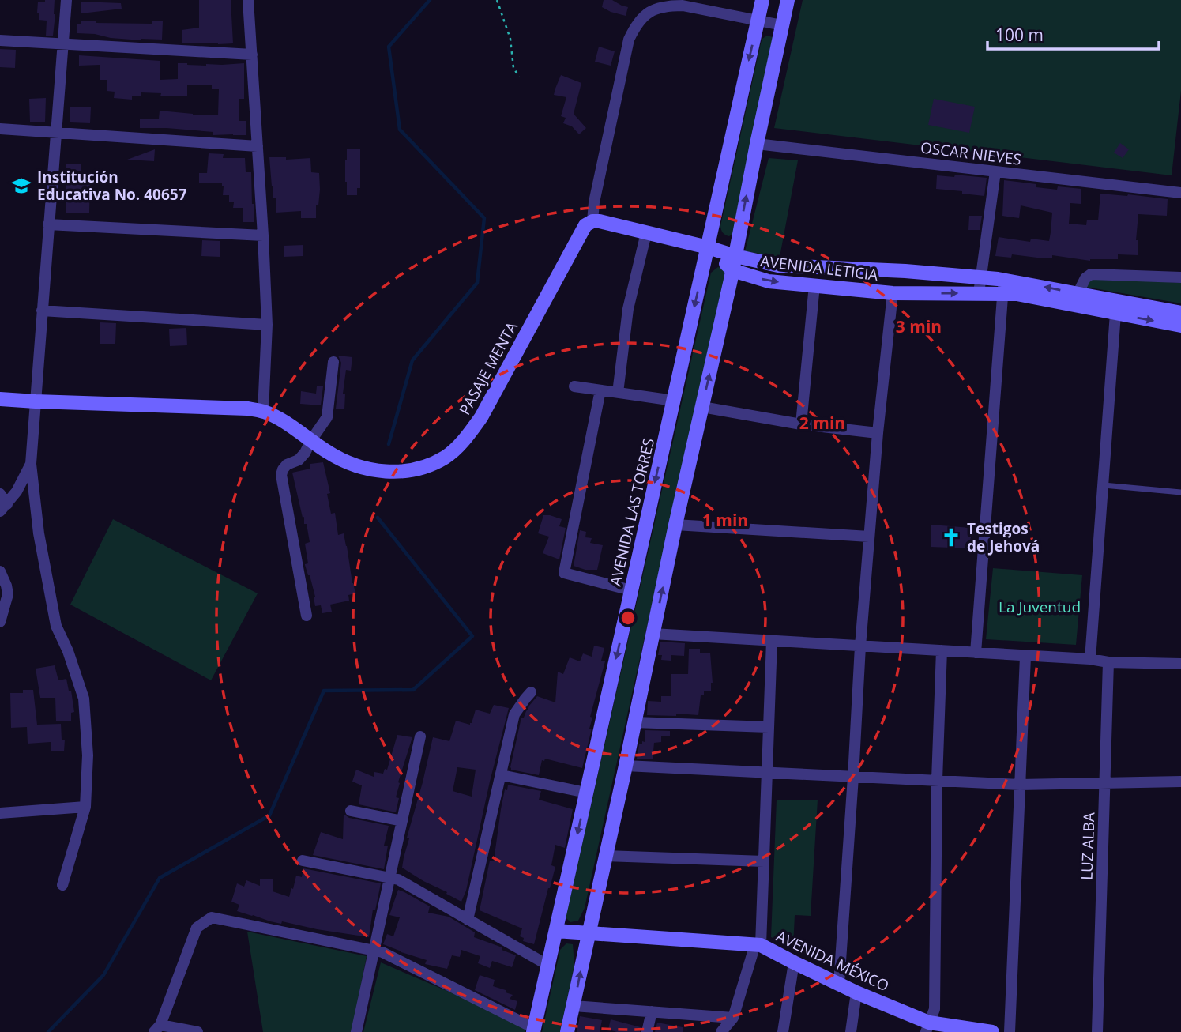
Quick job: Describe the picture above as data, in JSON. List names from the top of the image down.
{
  "streets": {
    "street": [
      "OSCAR NIEVES",
      "AVENIDA LETICIA",
      "PASAJE MENTA",
      "AVENIDA LAS TORRES",
      "LUZ ALBA",
      "AVENIDA MÉXICO"
    ]
  },
  "crossings": [
    ["AVENIDA LETICIA", "AVENIDA LAS TORRES"],
    ["AVENIDA LAS TORRES", "AVENIDA MÉXICO"]
  ],
  "parks": ["La Juventud"],
  "places": {
    "school or university": ["Institución Educativa No. 40657"],
    "church": ["Testigos de Jehová"]
  },
  "scale_bar": "100 m",
  "rings": ["3 min", "2 min", "1 min"]
}
